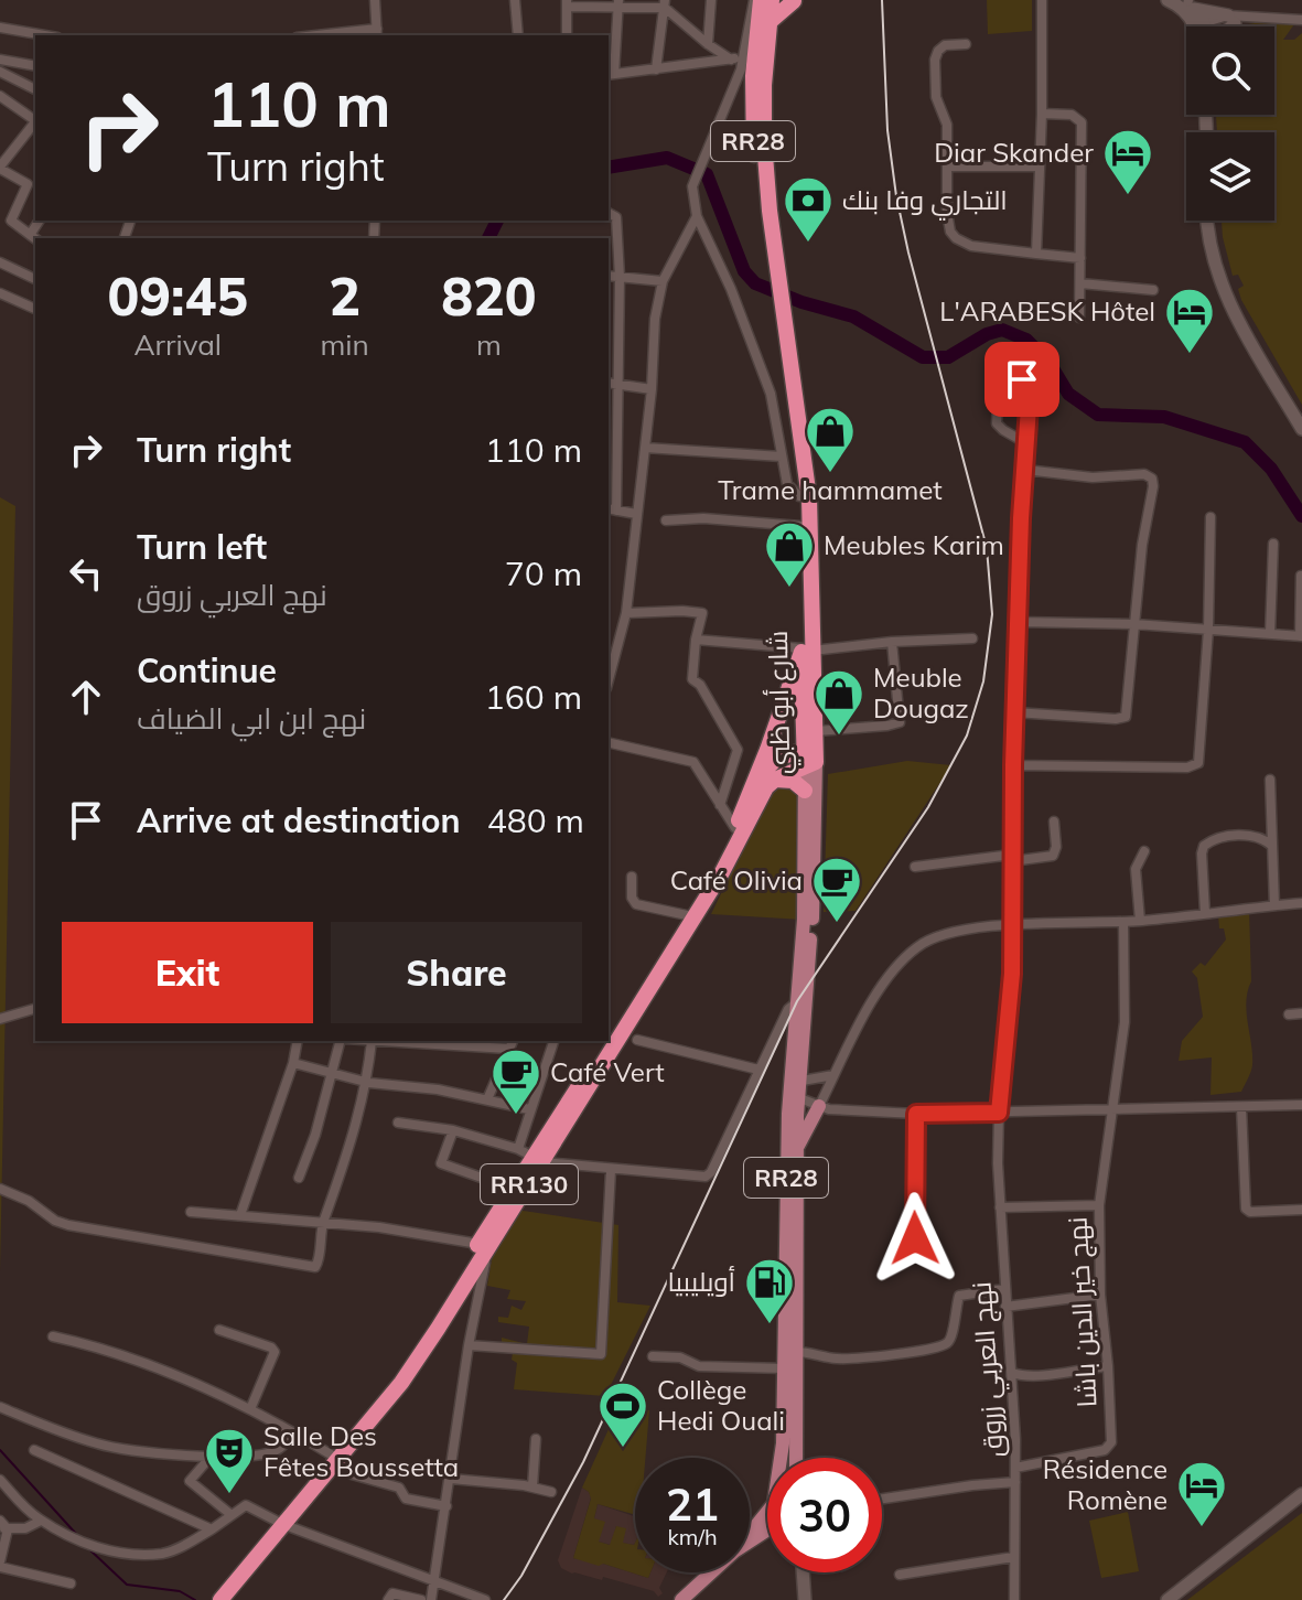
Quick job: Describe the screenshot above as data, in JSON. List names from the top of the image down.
{
  "streets": {
    "highway": ["RR28", "شارع أبو ظبي", "RR130"],
    "street": ["نهج خير الدين باشا", "نهج العربي زروق"]
  },
  "crossings": [
    ["RR28", "شارع أبو ظبي"],
    ["شارع أبو ظبي", "RR130"],
    ["نهج خير الدين باشا", "نهج العربي زروق"]
  ],
  "places": {
    "hotel": ["Diar Skander", "L'ARABESK Hôtel", "Résidence Romène"],
    "bank": ["التجاري وفا بنك"],
    "shop": ["Trame hammamet", "Meubles Karim", "Meuble Dougaz"],
    "cafe": ["Café Olivia", "Café Vert"],
    "fuel station": ["أويليبيا"],
    "sports": ["Collège Hedi Ouali"],
    "theatre": ["Salle Des Fêtes Boussetta"]
  },
  "page": {
    "turn": ["110 m", "Turn right"],
    "eta": [
      "09:45",
      "Arrival",
      "2",
      "min",
      "820",
      "m"
    ],
    "list": [
      {
        "name": "Turn right",
        "value": "110 m"
      },
      {
        "name": "Turn left",
        "note": "نهج العربي زروق",
        "value": "70 m"
      },
      {
        "name": "Continue",
        "note": "نهج ابن ابي الضياف",
        "value": "160 m"
      },
      {
        "name": "Arrive at destination",
        "value": "480 m"
      }
    ],
    "buttons": ["Exit", "Share"],
    "speed": "21 km/h",
    "limit": "30"
  }
}
